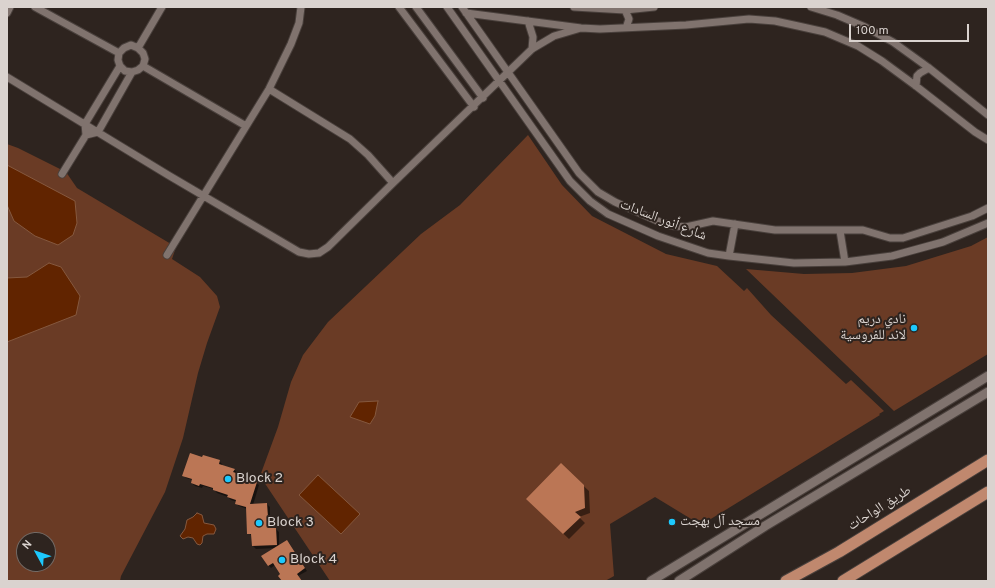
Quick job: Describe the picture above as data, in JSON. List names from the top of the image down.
{
  "streets": {
    "highway": ["طريق الواحات"],
    "street": ["شارع أنور السادات"]
  },
  "places": [
    "نادي دريم لاند للفروسية",
    "Block 2",
    "مسجد آل بهجت",
    "Block 3",
    "Block 4"
  ],
  "scale_bar": "100 m",
  "north": "top left"
}
